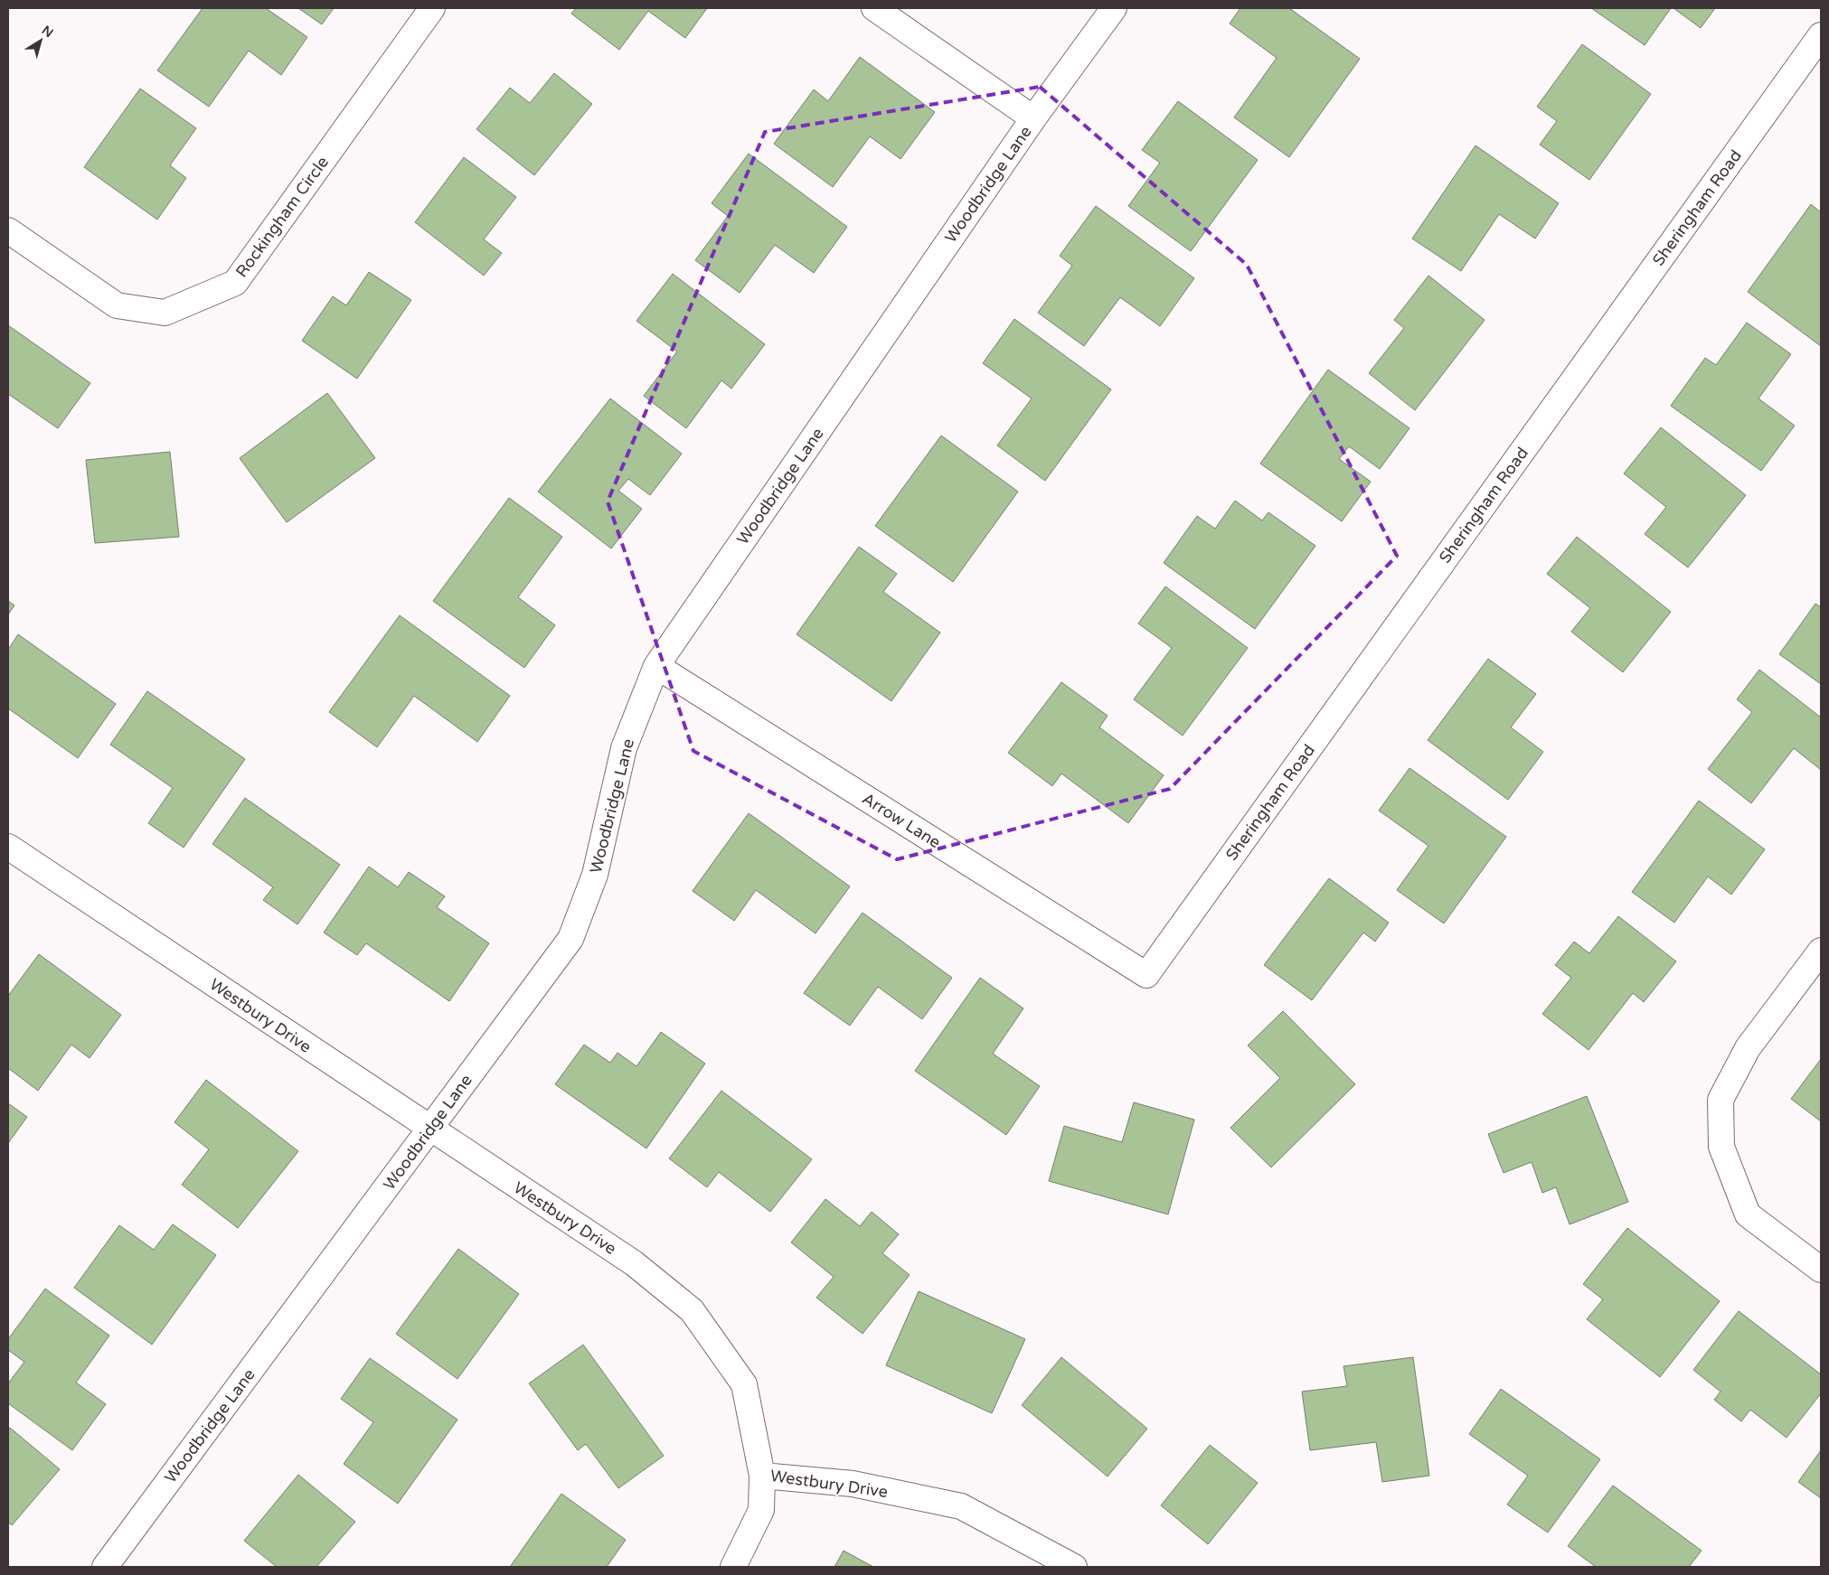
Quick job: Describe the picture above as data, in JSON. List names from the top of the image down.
{
  "streets": {
    "street": [
      "Woodbridge Lane",
      "Sheringham Road",
      "Rockingham Circle",
      "Arrow Lane",
      "Westbury Drive"
    ]
  },
  "crossings": [
    ["Woodbridge Lane", "Arrow Lane"],
    ["Woodbridge Lane", "Westbury Drive"],
    ["Sheringham Road", "Arrow Lane"]
  ],
  "north": "top right"
}
